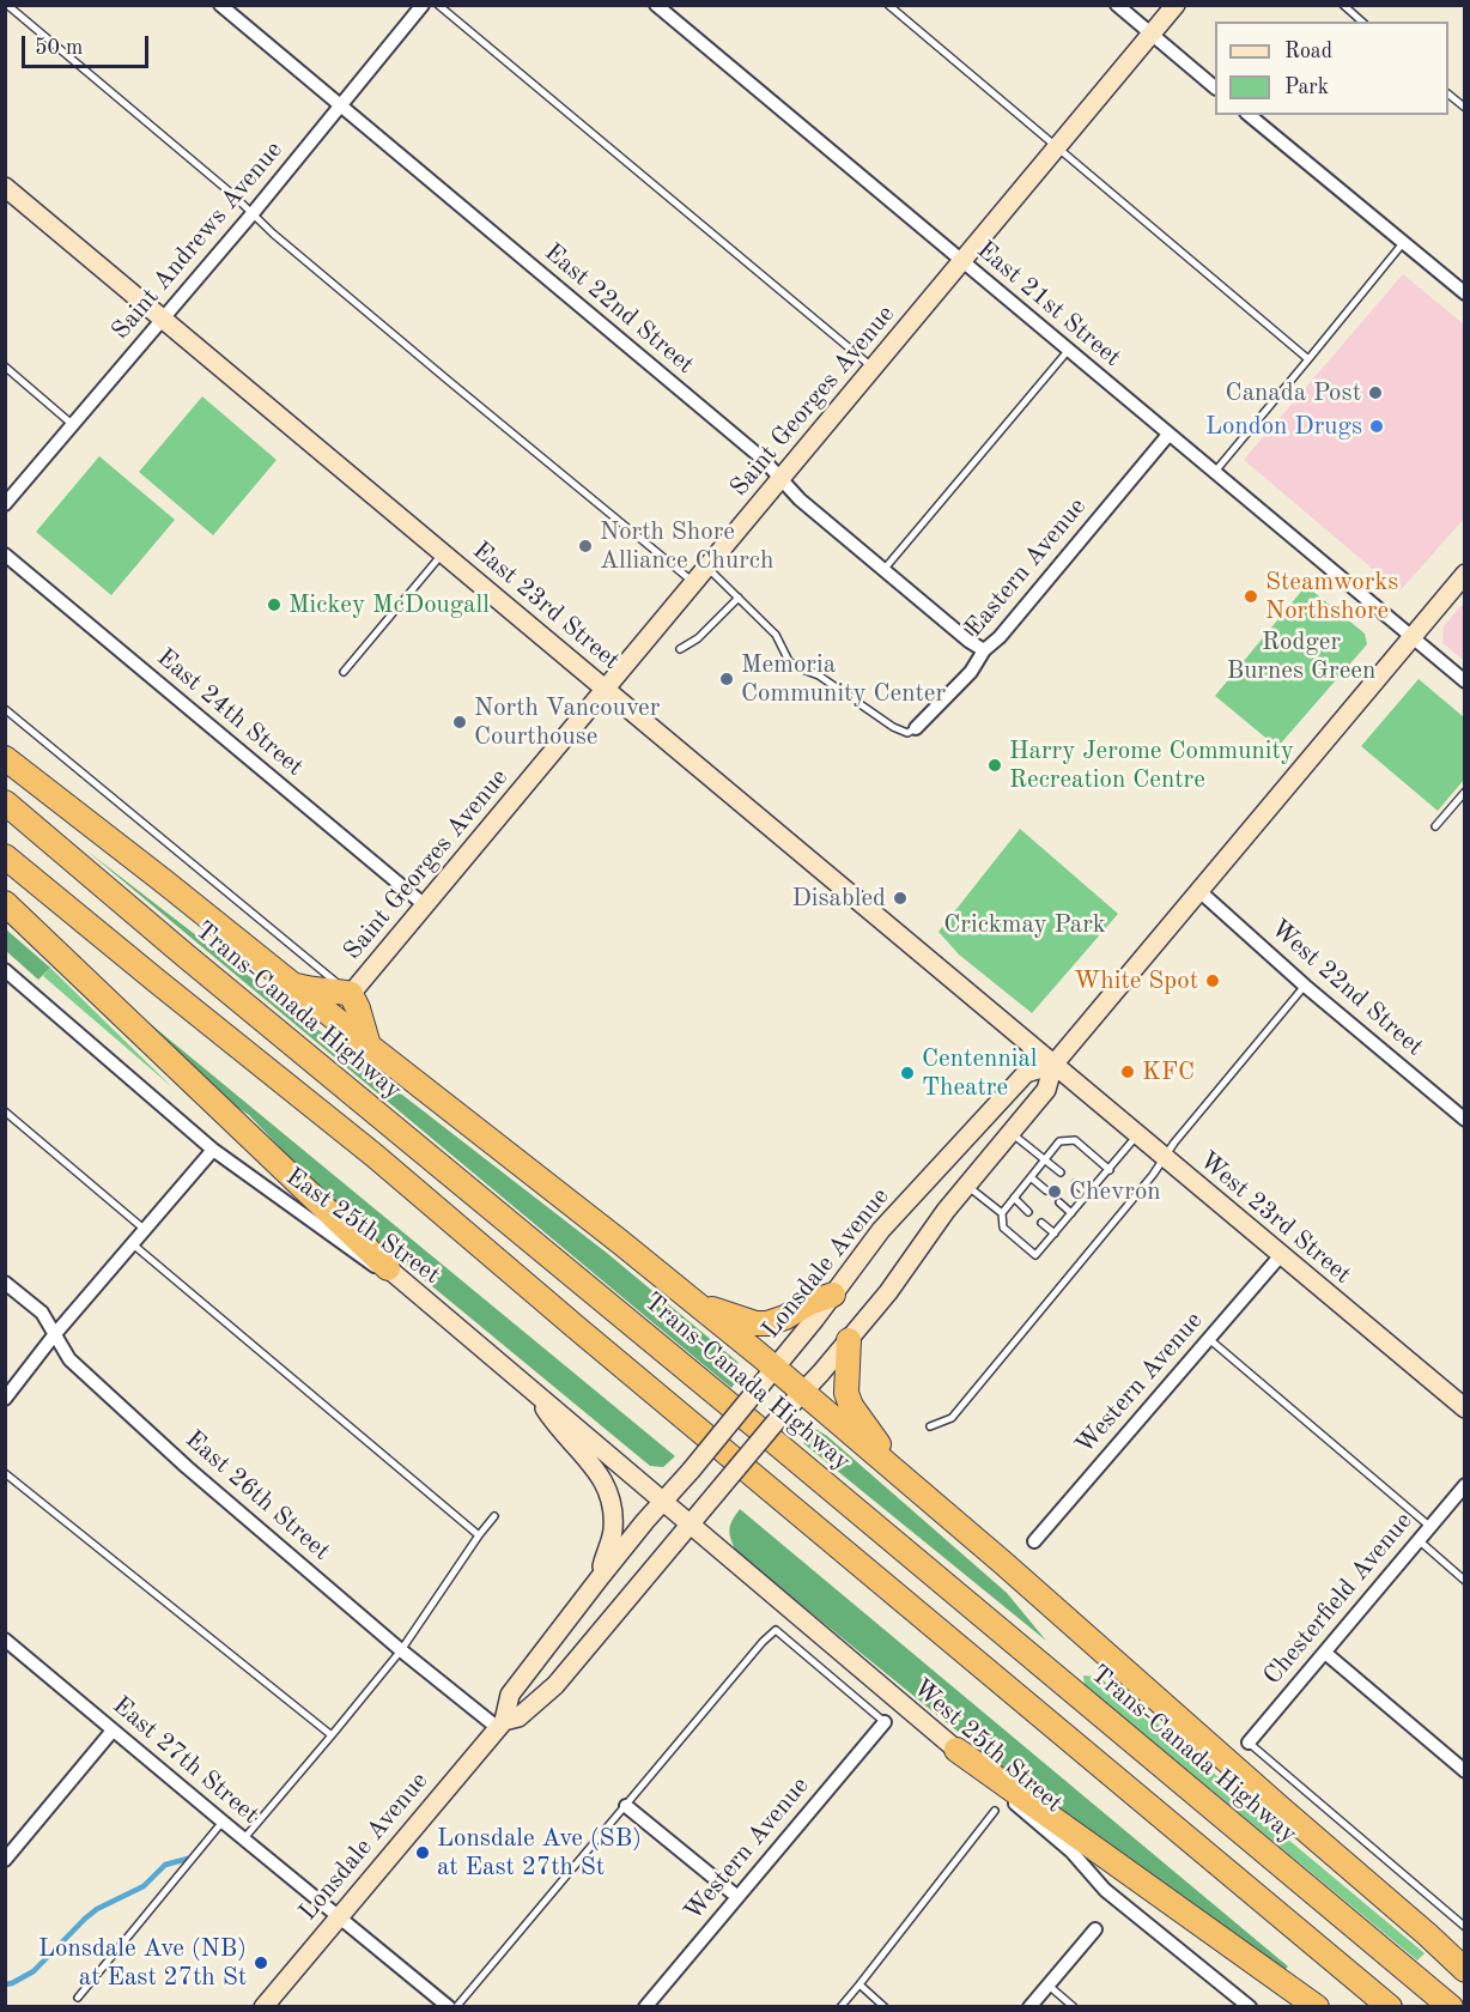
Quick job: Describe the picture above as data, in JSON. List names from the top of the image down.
{
  "streets": {
    "highway": ["Trans-Canada Highway"],
    "street": [
      "Saint Andrews Avenue",
      "East 21st Street",
      "East 22nd Street",
      "Saint Georges Avenue",
      "Eastern Avenue",
      "East 23rd Street",
      "East 24th Street",
      "West 22nd Street",
      "West 23rd Street",
      "East 25th Street",
      "Lonsdale Avenue",
      "Western Avenue",
      "East 26th Street",
      "Chesterfield Avenue",
      "West 25th Street",
      "East 27th Street"
    ]
  },
  "crossings": [
    ["Saint Andrews Avenue", "East 22nd Street"],
    ["Saint Andrews Avenue", "East 23rd Street"],
    ["East 21st Street", "Saint Georges Avenue"],
    ["East 21st Street", "Eastern Avenue"],
    ["East 21st Street", "Lonsdale Avenue"],
    ["East 22nd Street", "Saint Georges Avenue"],
    ["East 22nd Street", "Eastern Avenue"],
    ["Saint Georges Avenue", "East 23rd Street"],
    ["Saint Georges Avenue", "East 24th Street"],
    ["East 23rd Street", "West 23rd Street"],
    ["East 23rd Street", "Lonsdale Avenue"],
    ["West 22nd Street", "Lonsdale Avenue"],
    ["West 23rd Street", "Lonsdale Avenue"],
    ["West 23rd Street", "Western Avenue"],
    ["East 25th Street", "Lonsdale Avenue"],
    ["East 25th Street", "West 25th Street"],
    ["Lonsdale Avenue", "East 26th Street"],
    ["Lonsdale Avenue", "West 25th Street"],
    ["Lonsdale Avenue", "East 27th Street"]
  ],
  "parks": ["Rodger Burnes Green", "Crickmay Park"],
  "places": [
    "Canada Post",
    "London Drugs",
    "North Shore Alliance Church",
    "Steamworks Northshore",
    "Mickey McDougall",
    "Memoria Community Center",
    "North Vancouver Courthouse",
    "Harry Jerome Community Recreation Centre",
    "Disabled",
    "White Spot",
    "KFC",
    "Centennial Theatre",
    "Chevron",
    "Lonsdale Ave (SB) at East 27th St",
    "Lonsdale Ave (NB) at East 27th St"
  ],
  "legend": ["Road", "Park"],
  "scale_bar": "50 m"
}
